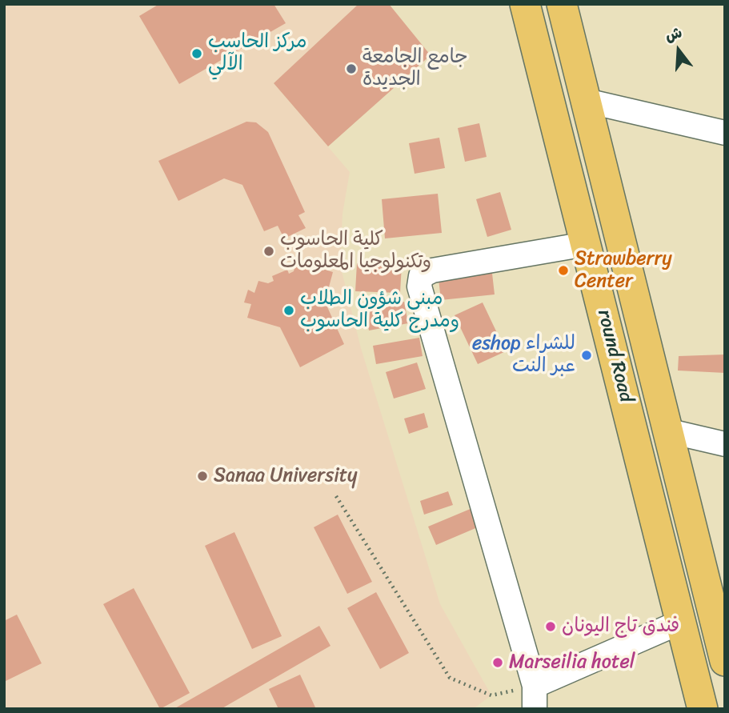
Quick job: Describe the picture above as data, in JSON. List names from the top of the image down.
{
  "streets": {
    "main road": ["round Road"]
  },
  "places": [
    "مركز الحاسب الآلي",
    "جامع الجامعة الجديدة",
    "كلية الحاسوب وتكنولوجيا المعلومات",
    "Strawberry Center",
    "مبنى شؤون الطلاب ومدرج كلية الحاسوب",
    "eshop للشراء عبر النت",
    "Sanaa University",
    "فندق تاج اليونان",
    "Marseilia hotel"
  ],
  "north": "top"
}
